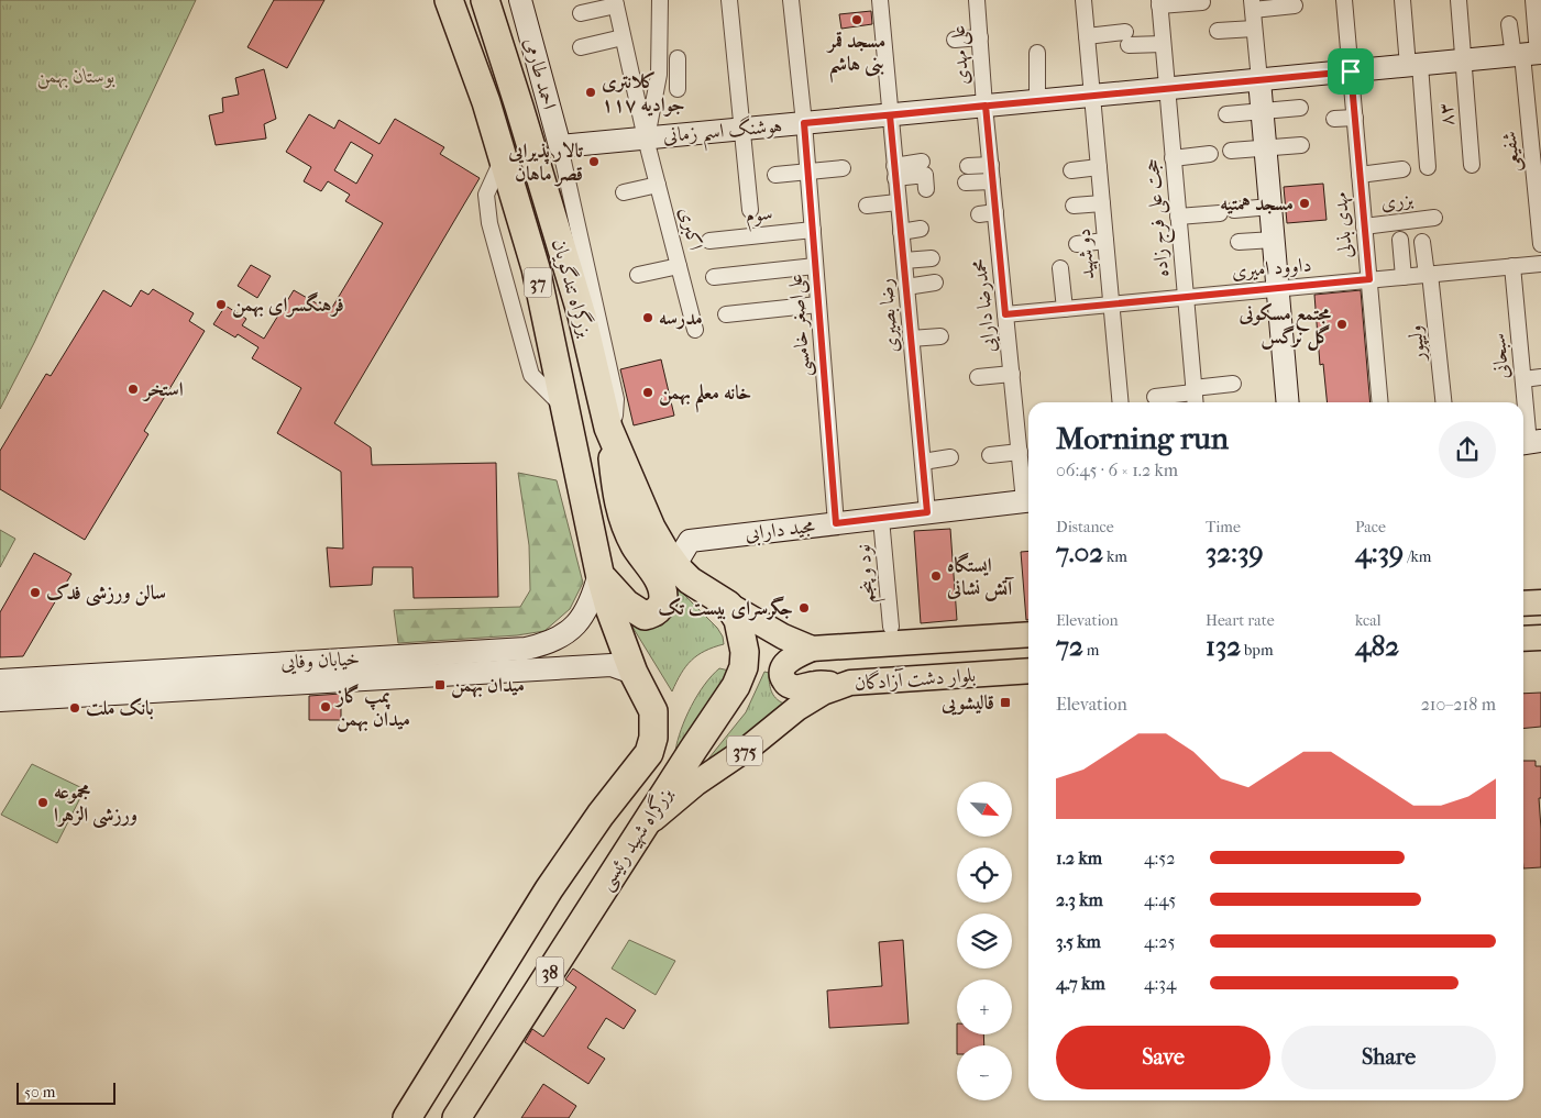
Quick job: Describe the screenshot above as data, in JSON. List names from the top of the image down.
{
  "streets": {
    "highway": [
      "37",
      "بزرگراه تندگویان",
      "بزرگراه شهید رئیسی",
      "38"
    ],
    "main road": ["بلوار دشت آزادگان", "375"],
    "street": [
      "علی مهدی",
      "احمد طارمی",
      "۸۳",
      "هوشنگ اسم زمانی",
      "شفیعی",
      "بزری",
      "سوم",
      "حجت علی فرج زاده",
      "مهدی بذلی",
      "اکبری",
      "دو شهید",
      "داوود امیری",
      "محمدرضا دارایی",
      "رضا بصیری",
      "علی‌اصغر خامسی",
      "ولیپور",
      "سبحانی",
      "مجید دارابی",
      "نود و پنجم",
      "خیابان وفایی"
    ]
  },
  "crossings": [
    ["علی مهدی", "هوشنگ اسم زمانی"],
    ["علی مهدی", "محمدرضا دارایی"],
    ["احمد طارمی", "هوشنگ اسم زمانی"],
    ["۸۳", "هوشنگ اسم زمانی"],
    ["هوشنگ اسم زمانی", "شفیعی"],
    ["هوشنگ اسم زمانی", "حجت علی فرج زاده"],
    ["هوشنگ اسم زمانی", "مهدی بذلی"],
    ["هوشنگ اسم زمانی", "اکبری"],
    ["هوشنگ اسم زمانی", "دو شهید"],
    ["هوشنگ اسم زمانی", "محمدرضا دارایی"],
    ["هوشنگ اسم زمانی", "رضا بصیری"],
    ["هوشنگ اسم زمانی", "علی‌اصغر خامسی"],
    ["بزری", "مهدی بذلی"],
    ["سوم", "علی‌اصغر خامسی"],
    ["حجت علی فرج زاده", "داوود امیری"],
    ["مهدی بذلی", "داوود امیری"],
    ["دو شهید", "داوود امیری"],
    ["داوود امیری", "محمدرضا دارایی"],
    ["داوود امیری", "ولیپور"],
    ["داوود امیری", "سبحانی"],
    ["بزرگراه تندگویان", "مجید دارابی"],
    ["بزرگراه تندگویان", "خیابان وفایی"],
    ["بزرگراه تندگویان", "بزرگراه شهید رئیسی"],
    ["رضا بصیری", "مجید دارابی"],
    ["علی‌اصغر خامسی", "مجید دارابی"],
    ["مجید دارابی", "نود و پنجم"],
    ["خیابان وفایی", "بزرگراه شهید رئیسی"],
    ["بلوار دشت آزادگان", "بزرگراه شهید رئیسی"]
  ],
  "parks": ["بوستان بهمن"],
  "places": {
    "other": [
      "مسجد قمر بنی هاشم",
      "کلانتری ۱۱۷ جوادیه",
      "تالار پذیرایی قصر ماهان",
      "مسجد همتیه",
      "فرهنگسرای بهمن",
      "مدرسه",
      "مجتمع مسکونی گل نرگس",
      "استخر",
      "خانه معلم بهمن",
      "ایستگاه آتش نشانی",
      "سالن ورزشی فدک",
      "جگرسرای بیست تک",
      "پمپ گاز میدان بهمن",
      "بانک ملت",
      "مجموعه ورزشی الزهرا"
    ],
    "transit": ["میدان بهمن", "قالیشویی"]
  },
  "scale_bar": "50 m",
  "north": "bottom right",
  "page": {
    "heading": ["Morning run", "06:45 · 6 × 1.2 km"],
    "stats": [
      ["Distance", "7.02 km"],
      ["Time", "32:39"],
      ["Pace", "4:39 /km"],
      ["Elevation", "72 m"],
      ["Heart rate", "132 bpm"],
      ["kcal", "482"]
    ],
    "chart": ["Elevation", "210–218 m"],
    "map_buttons": ["+", "−"],
    "list": [
      {
        "name": "1.2 km",
        "note": "4:52"
      },
      {
        "name": "2.3 km",
        "note": "4:45"
      },
      {
        "name": "3.5 km",
        "note": "4:25"
      },
      {
        "name": "4.7 km",
        "note": "4:34"
      }
    ],
    "buttons": ["Save", "Share"],
    "scale": "50 m"
  }
}
